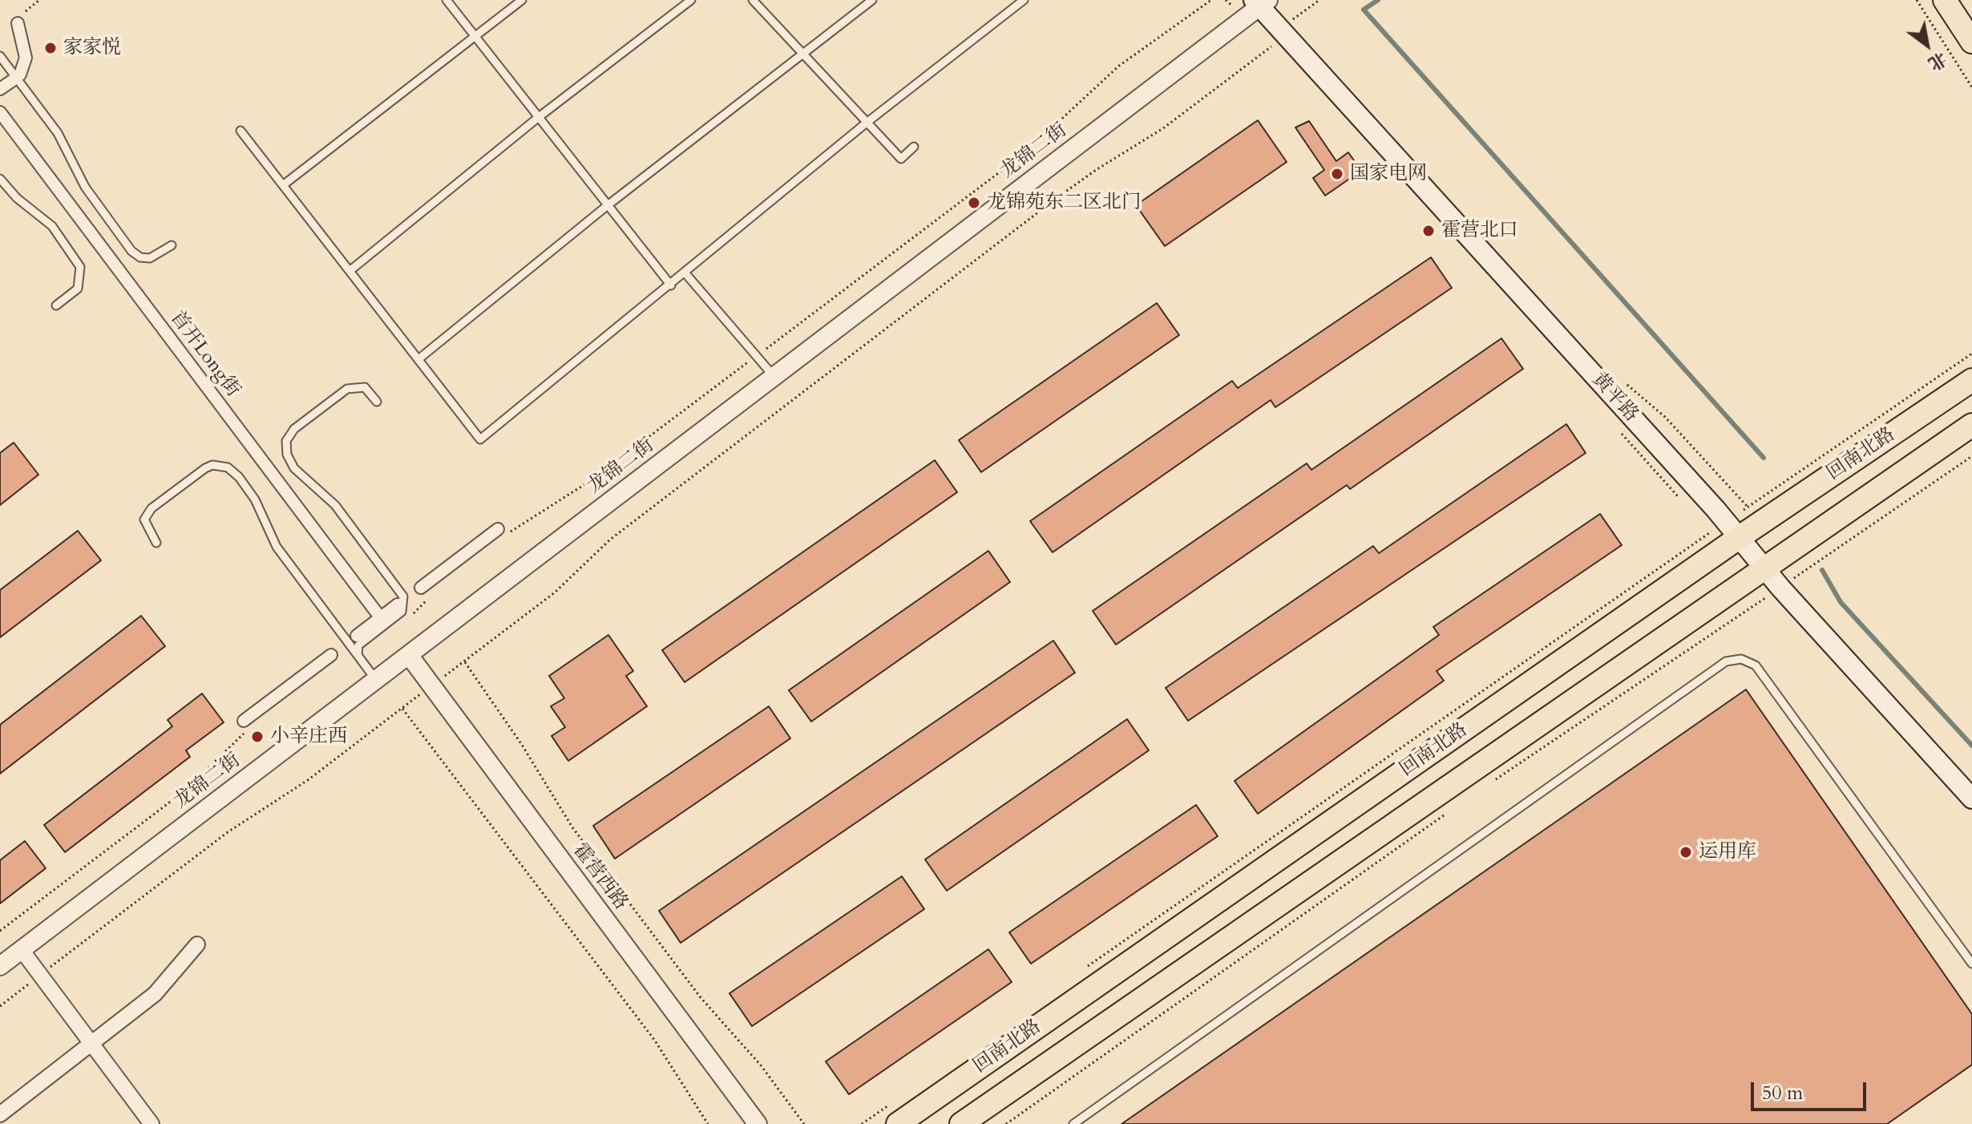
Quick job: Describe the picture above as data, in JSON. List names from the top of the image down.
{
  "streets": {
    "main road": ["黄平路", "回南北路"],
    "street": ["龙锦二街", "首开Long街", "霍营西路"]
  },
  "crossings": [
    ["龙锦二街", "黄平路"],
    ["龙锦二街", "霍营西路"],
    ["黄平路", "回南北路"]
  ],
  "places": [
    "家家悦",
    "国家电网",
    "龙锦苑东二区北门",
    "霍营北口",
    "小辛庄西",
    "运用库"
  ],
  "scale_bar": "50 m",
  "north": "bottom right"
}
